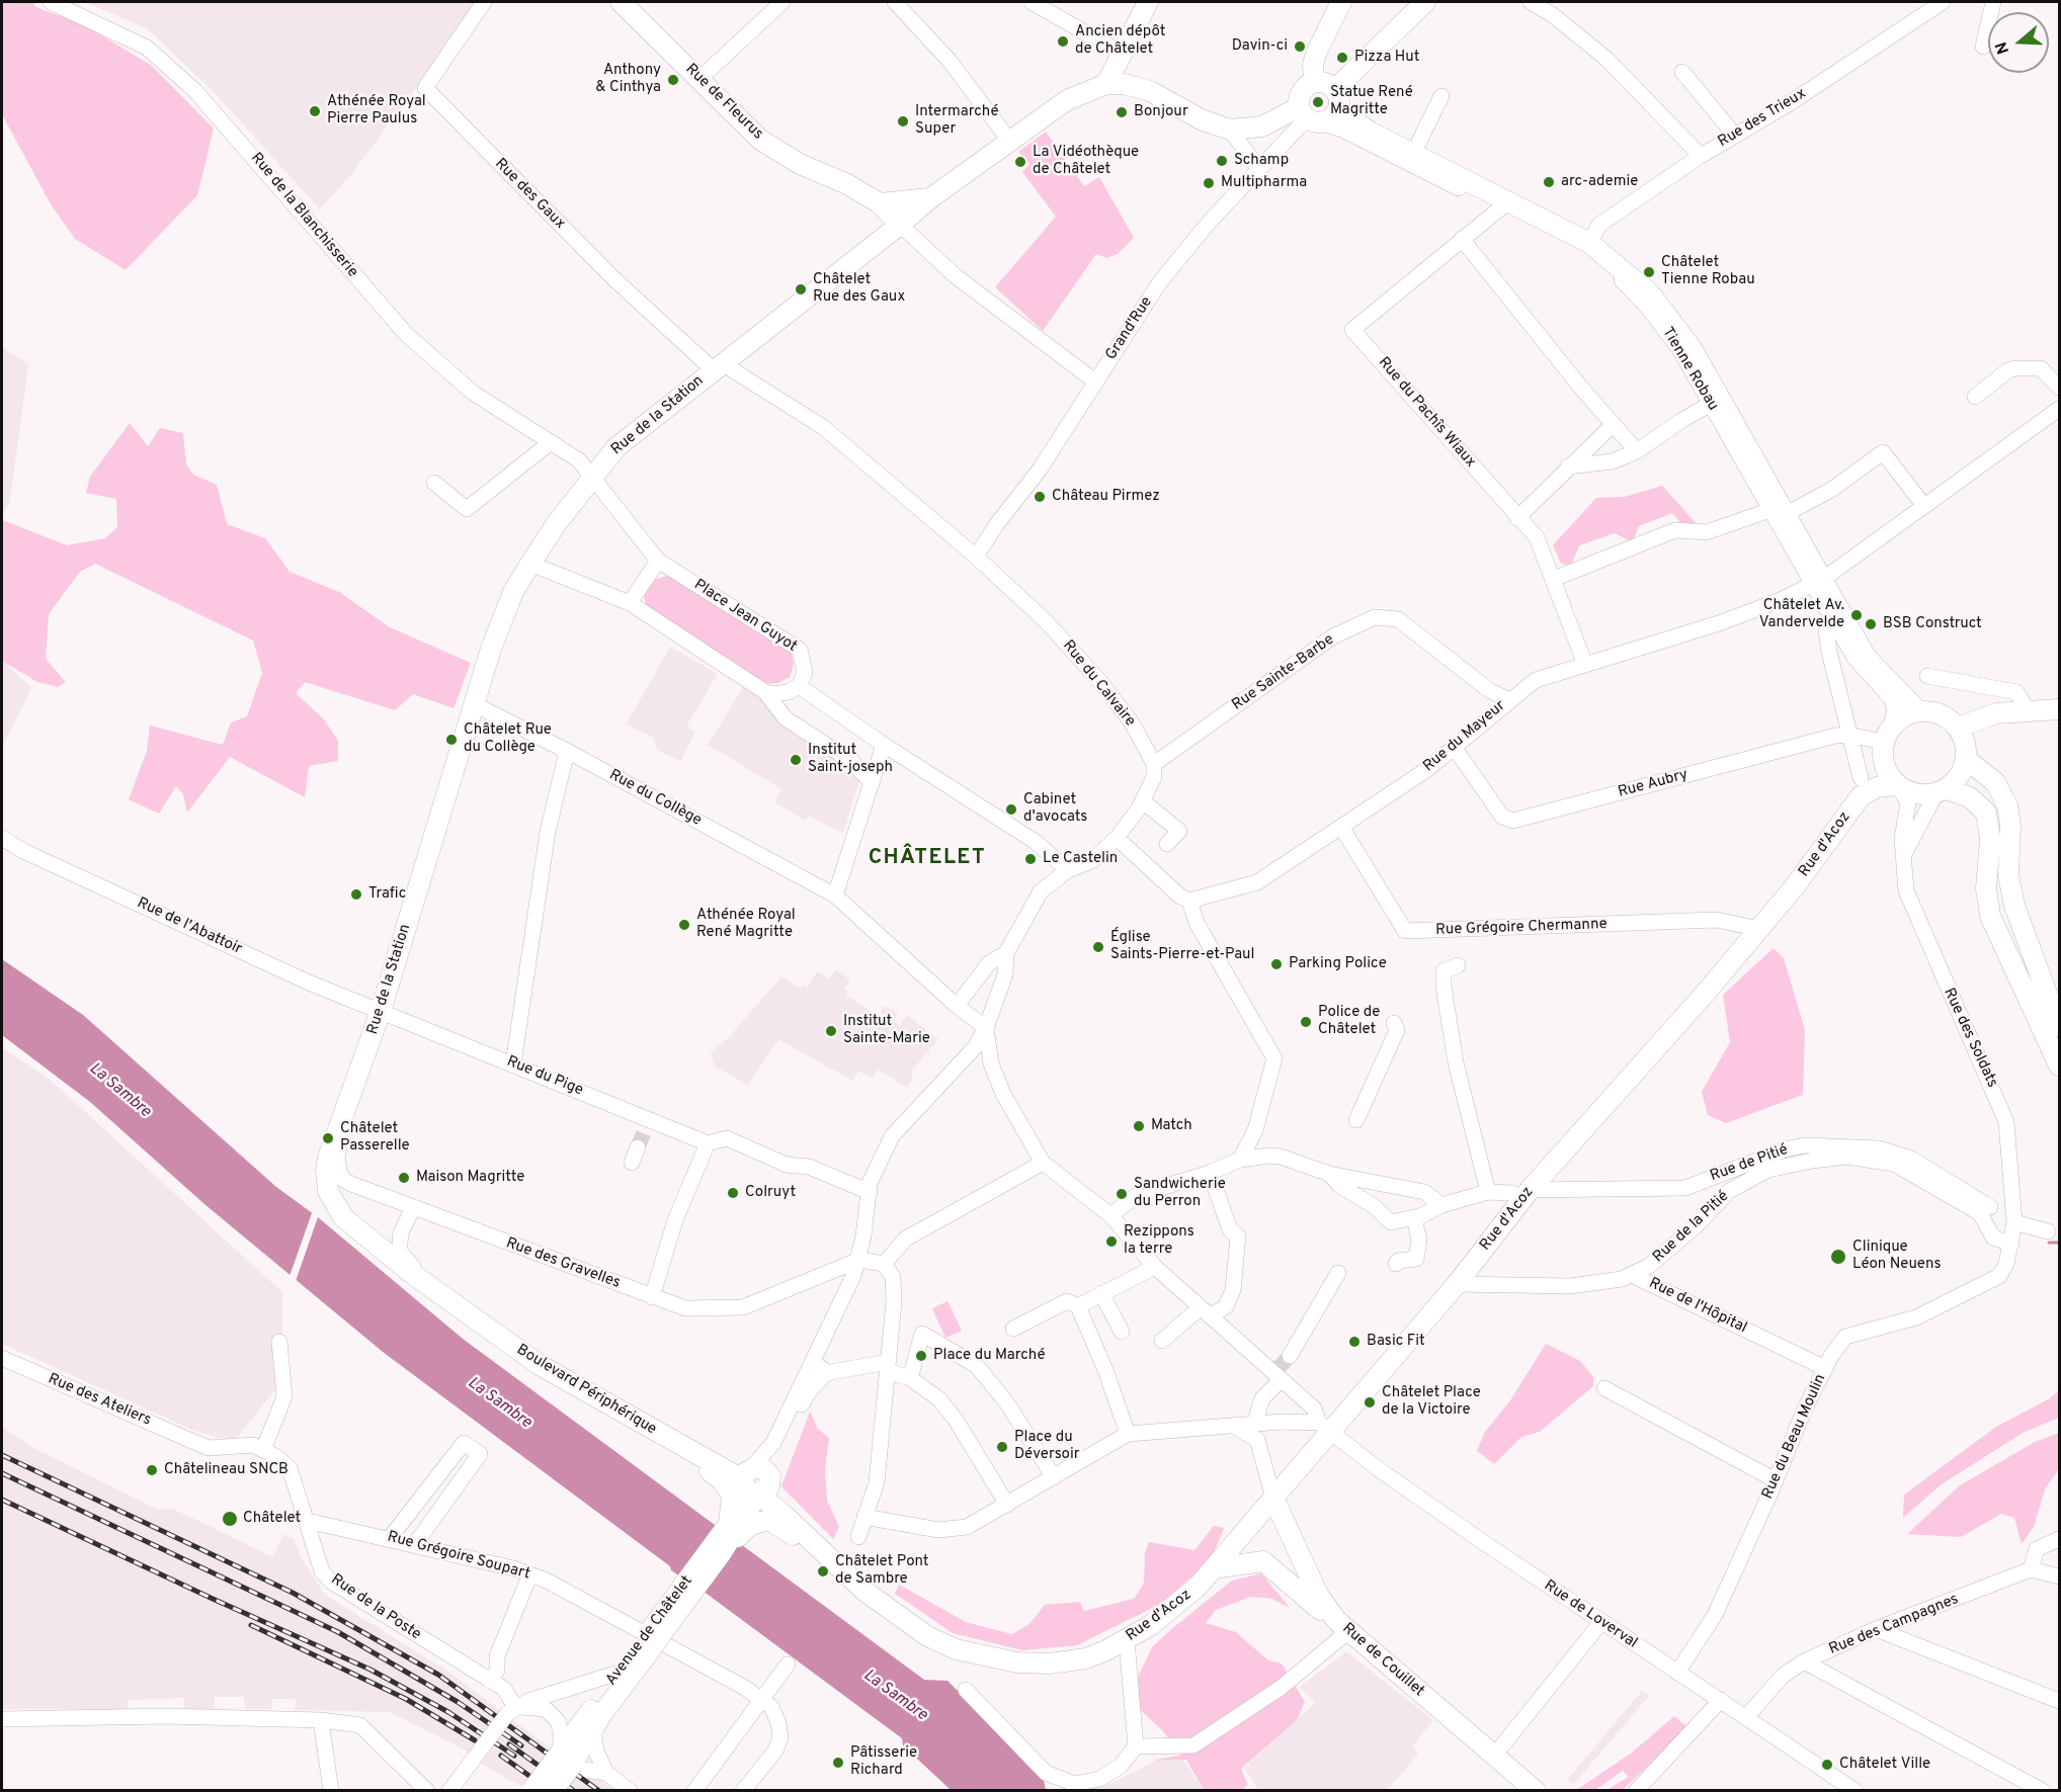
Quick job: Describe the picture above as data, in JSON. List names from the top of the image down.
{
  "streets": {
    "main road": [
      "Rue de Fleurus",
      "Tienne Robau",
      "Rue de la Station",
      "Rue d'Acoz",
      "Boulevard Périphérique",
      "Avenue de Châtelet",
      "Rue de Couillet"
    ],
    "street": [
      "Rue des Trieux",
      "Rue des Gaux",
      "Rue de la Blanchisserie",
      "Grand'Rue",
      "Rue du Pachîs Wiaux",
      "Place Jean Guyot",
      "Rue Sainte-Barbe",
      "Rue du Calvaire",
      "Rue du Mayeur",
      "Rue Aubry",
      "Rue du Collège",
      "Rue de l'Abattoir",
      "Rue Grégoire Chermanne",
      "Rue des Soldats",
      "Rue du Pige",
      "Rue de Pitié",
      "Rue de la Pitié",
      "Rue des Gravelles",
      "Rue de l'Hôpital",
      "Rue des Ateliers",
      "Rue du Beau Moulin",
      "Rue Grégoire Soupart",
      "Rue de la Poste",
      "Rue de Loverval",
      "Rue des Campagnes"
    ]
  },
  "crossings": [
    ["Rue de Fleurus", "Rue de la Station"],
    ["Rue des Trieux", "Tienne Robau"],
    ["Rue des Gaux", "Rue de la Station"],
    ["Rue des Gaux", "Rue du Calvaire"],
    ["Rue de la Blanchisserie", "Rue de la Station"],
    ["Rue de la Blanchisserie", "Place Jean Guyot"],
    ["Grand'Rue", "Tienne Robau"],
    ["Grand'Rue", "Rue de la Station"],
    ["Grand'Rue", "Rue du Calvaire"],
    ["Tienne Robau", "Rue du Pachîs Wiaux"],
    ["Tienne Robau", "Rue de la Station"],
    ["Tienne Robau", "Rue du Mayeur"],
    ["Tienne Robau", "Rue Aubry"],
    ["Tienne Robau", "Rue d'Acoz"],
    ["Tienne Robau", "Rue des Soldats"],
    ["Rue du Pachîs Wiaux", "Rue du Mayeur"],
    ["Rue de la Station", "Place Jean Guyot"],
    ["Rue de la Station", "Rue du Calvaire"],
    ["Rue de la Station", "Rue du Collège"],
    ["Rue de la Station", "Rue de l'Abattoir"],
    ["Rue de la Station", "Rue du Pige"],
    ["Rue de la Station", "Rue des Gravelles"],
    ["Rue de la Station", "Boulevard Périphérique"],
    ["Rue Sainte-Barbe", "Rue du Calvaire"],
    ["Rue Sainte-Barbe", "Rue du Mayeur"],
    ["Rue du Mayeur", "Rue Aubry"],
    ["Rue du Mayeur", "Rue Grégoire Chermanne"],
    ["Rue Aubry", "Rue d'Acoz"],
    ["Rue Aubry", "Rue des Soldats"],
    ["Rue d'Acoz", "Rue Grégoire Chermanne"],
    ["Rue d'Acoz", "Rue des Soldats"],
    ["Rue d'Acoz", "Rue de Pitié"],
    ["Rue d'Acoz", "Rue de l'Hôpital"],
    ["Rue d'Acoz", "Boulevard Périphérique"],
    ["Rue d'Acoz", "Rue de Loverval"],
    ["Rue d'Acoz", "Rue de Couillet"],
    ["Rue de l'Abattoir", "Rue du Pige"],
    ["Rue des Soldats", "Rue du Beau Moulin"],
    ["Rue de Pitié", "Rue de la Pitié"],
    ["Rue de la Pitié", "Rue de l'Hôpital"],
    ["Rue de la Pitié", "Rue du Beau Moulin"],
    ["Rue des Gravelles", "Avenue de Châtelet"],
    ["Rue de l'Hôpital", "Rue du Beau Moulin"],
    ["Boulevard Périphérique", "Avenue de Châtelet"],
    ["Rue des Ateliers", "Rue de la Poste"],
    ["Rue du Beau Moulin", "Rue de Loverval"],
    ["Rue Grégoire Soupart", "Rue de la Poste"],
    ["Rue de Loverval", "Rue des Campagnes"]
  ],
  "districts": ["CHÂTELET"],
  "water": ["La Sambre"],
  "places": [
    "Ancien dépôt de Châtelet",
    "Davin-ci",
    "Pizza Hut",
    "Anthony & Cinthya",
    "Statue René Magritte",
    "Athénée Royal Pierre Paulus",
    "Bonjour",
    "Intermarché Super",
    "Schamp",
    "La Vidéothèque de Châtelet",
    "arc-ademie",
    "Multipharma",
    "Châtelet Tienne Robau",
    "Châtelet Rue des Gaux",
    "Château Pirmez",
    "Châtelet Av. Vandervelde",
    "BSB Construct",
    "Châtelet Rue du Collège",
    "Institut Saint-joseph",
    "Cabinet d'avocats",
    "Le Castelin",
    "Trafic",
    "Athénée Royal René Magritte",
    "Église Saints-Pierre-et-Paul",
    "Parking Police",
    "Police de Châtelet",
    "Institut Sainte-Marie",
    "Match",
    "Châtelet Passerelle",
    "Maison Magritte",
    "Colruyt",
    "Sandwicherie du Perron",
    "Rezippons la terre",
    "Clinique Léon Neuens",
    "Basic Fit",
    "Place du Marché",
    "Châtelet Place de la Victoire",
    "Place du Déversoir",
    "Châtelineau SNCB",
    "Châtelet",
    "Châtelet Pont de Sambre",
    "Pâtisserie Richard",
    "Châtelet Ville"
  ],
  "north": "left"
}
